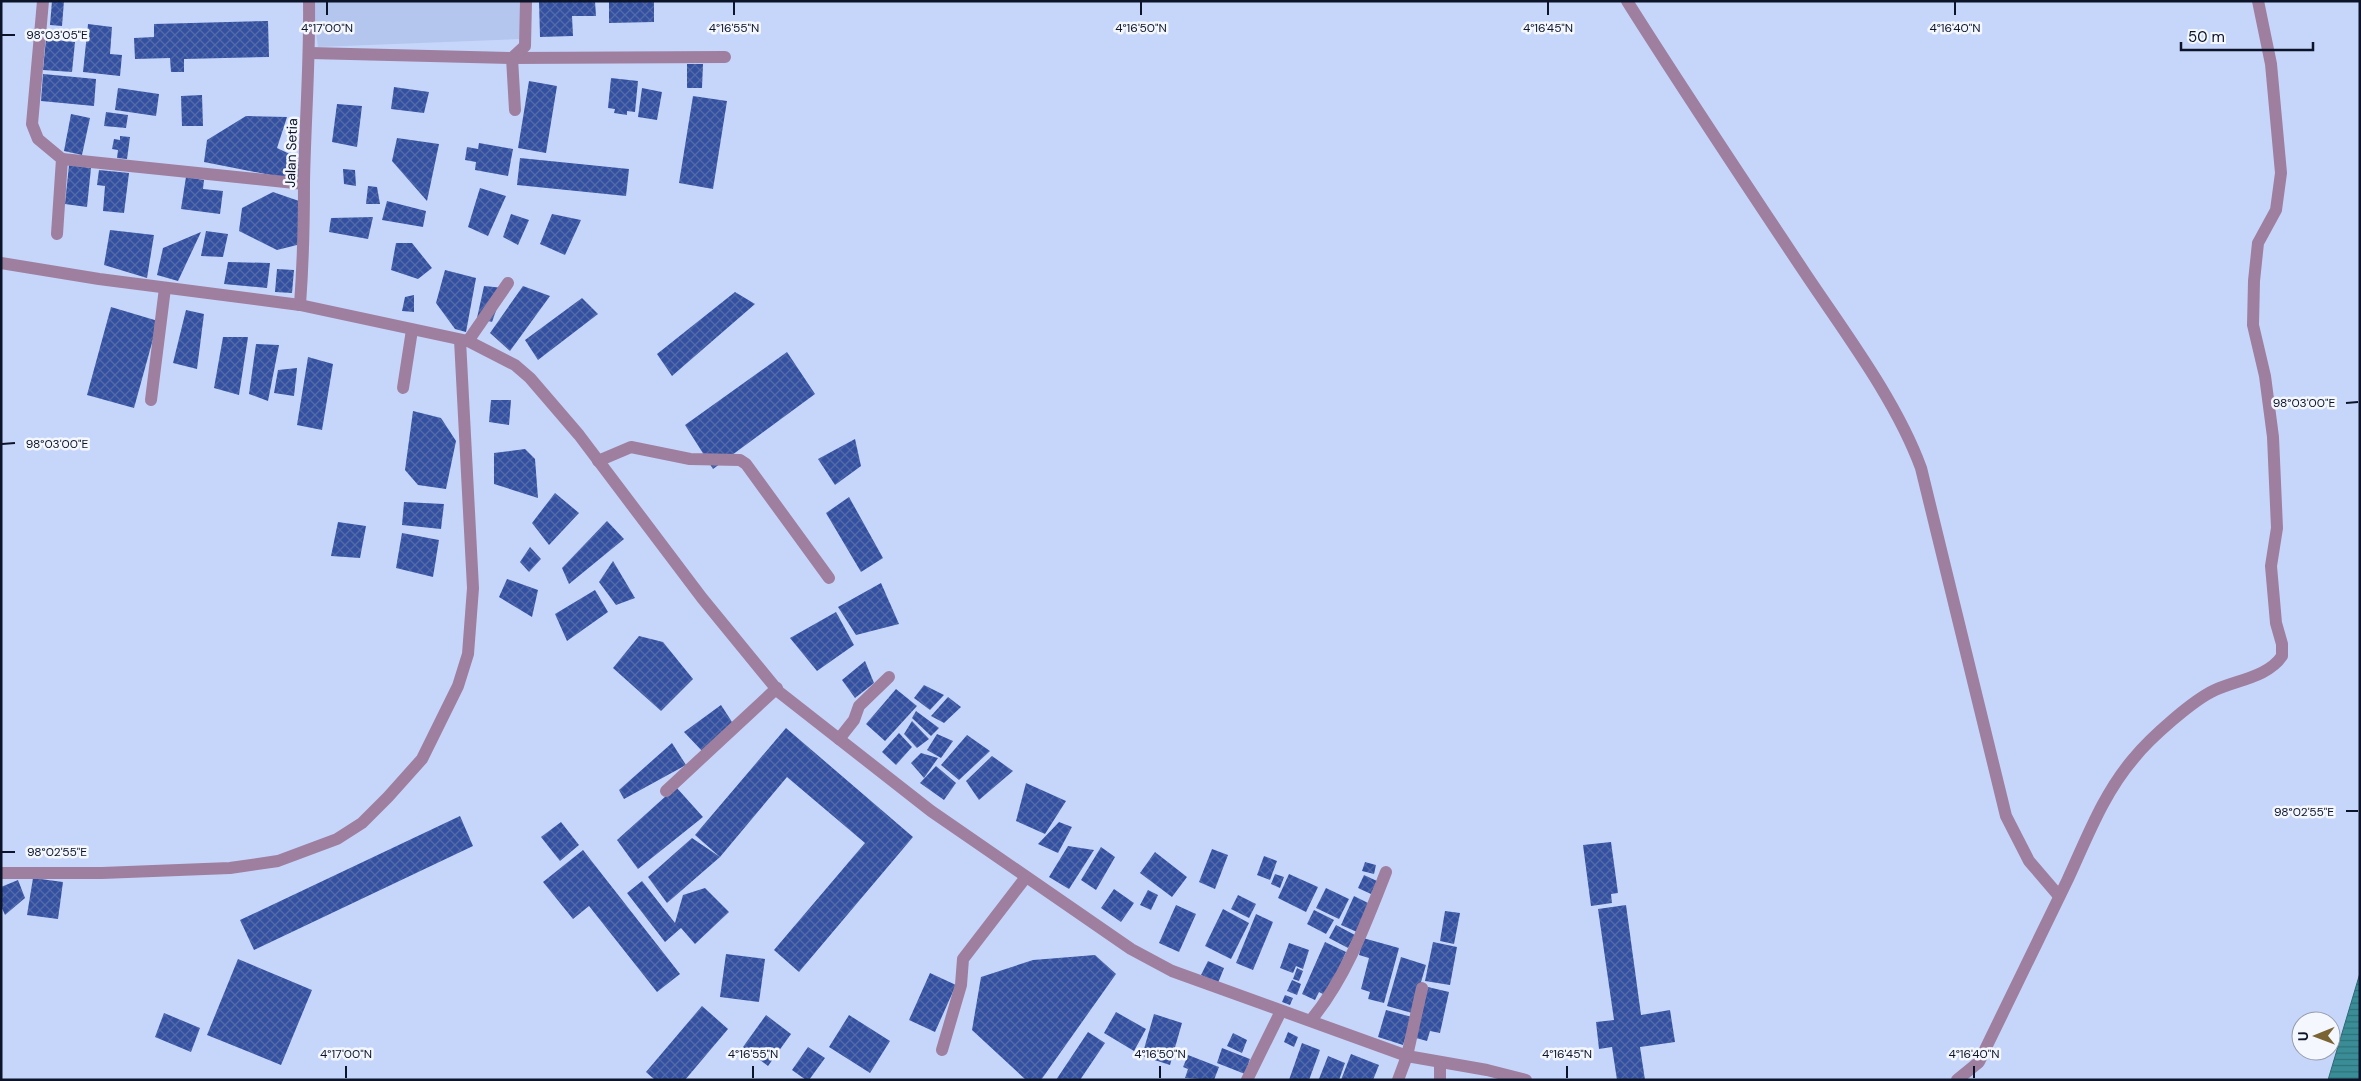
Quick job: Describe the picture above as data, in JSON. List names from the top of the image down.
{
  "streets": {
    "street": ["Jalan Setia"]
  },
  "scale_bar": "50 m",
  "north": "left",
  "coordinates": [
    "4°17'00\"N",
    "4°16'55\"N",
    "4°16'50\"N",
    "4°16'45\"N",
    "4°16'40\"N",
    "98°03'05\"E",
    "98°03'00\"E",
    "98°02'55\"E"
  ]
}
